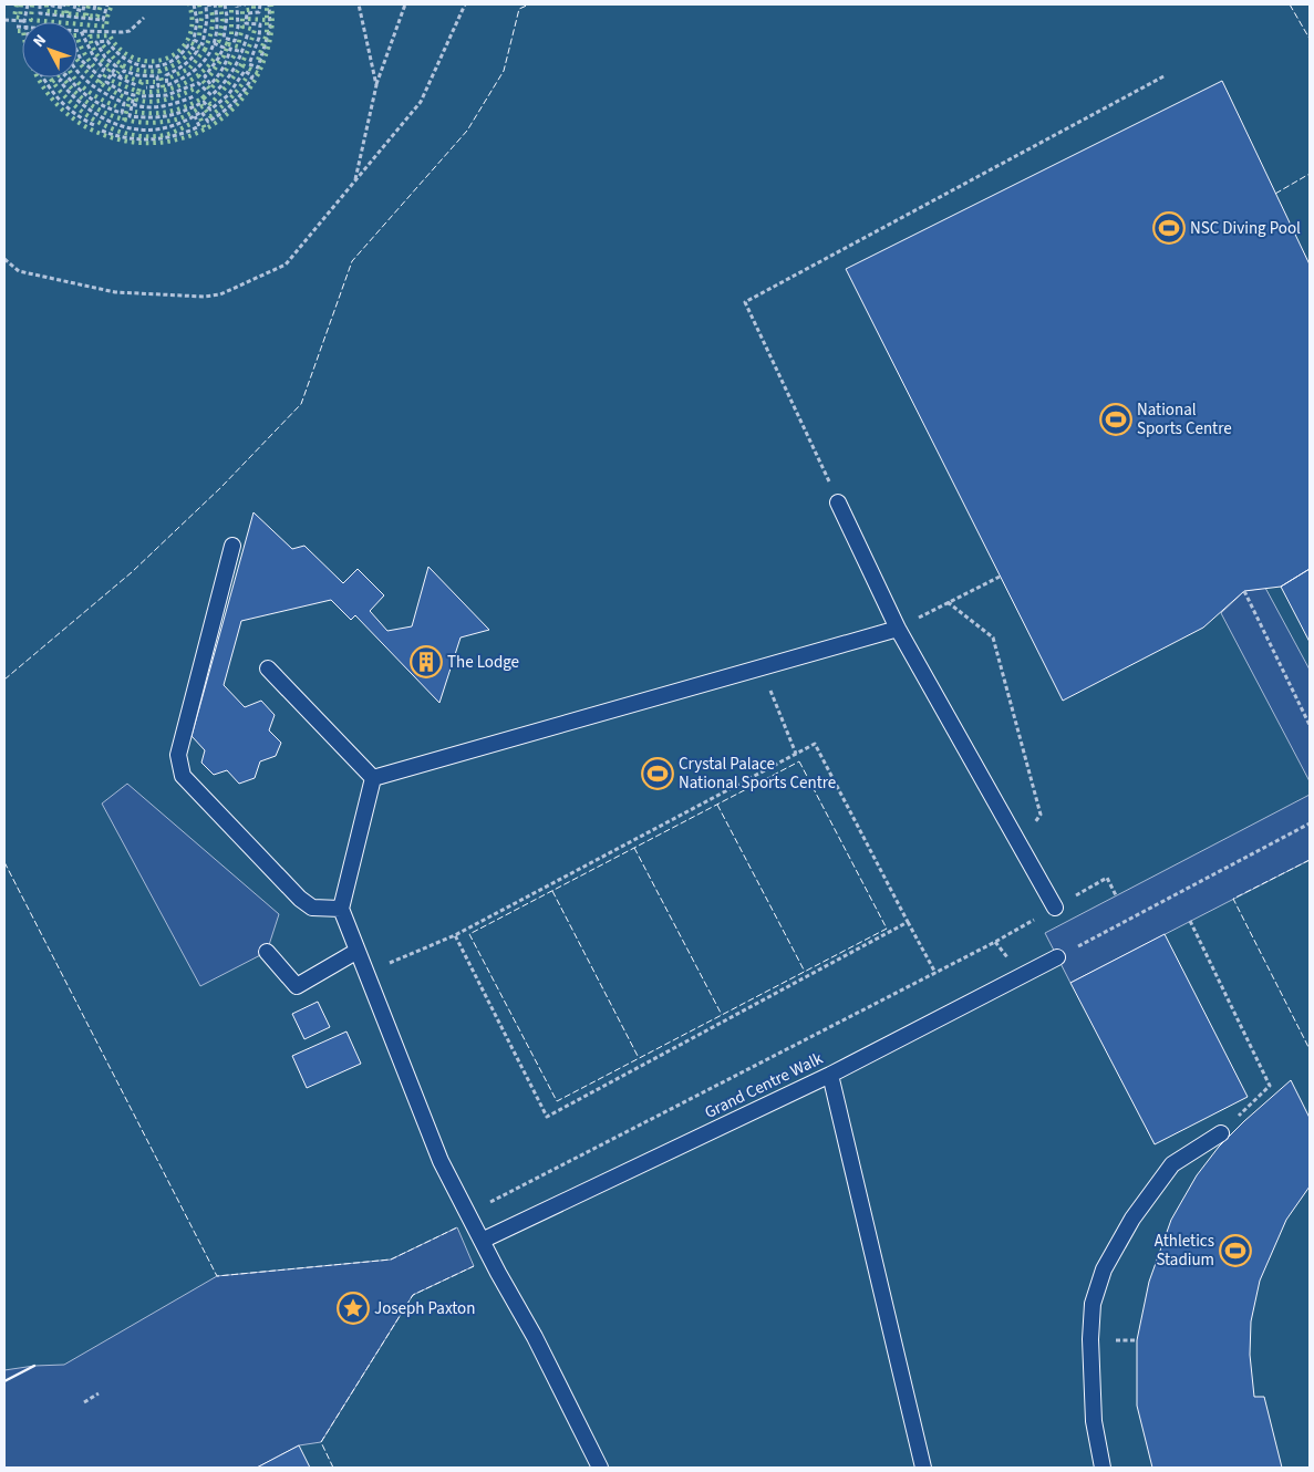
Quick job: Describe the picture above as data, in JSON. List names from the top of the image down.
{
  "streets": {
    "lane": ["Grand Centre Walk"]
  },
  "places": {
    "sports": [
      "NSC Diving Pool",
      "National Sports Centre",
      "Crystal Palace National Sports Centre",
      "Athletics Stadium"
    ],
    "building": ["The Lodge"],
    "place": ["Joseph Paxton"]
  },
  "north": "top left"
}
